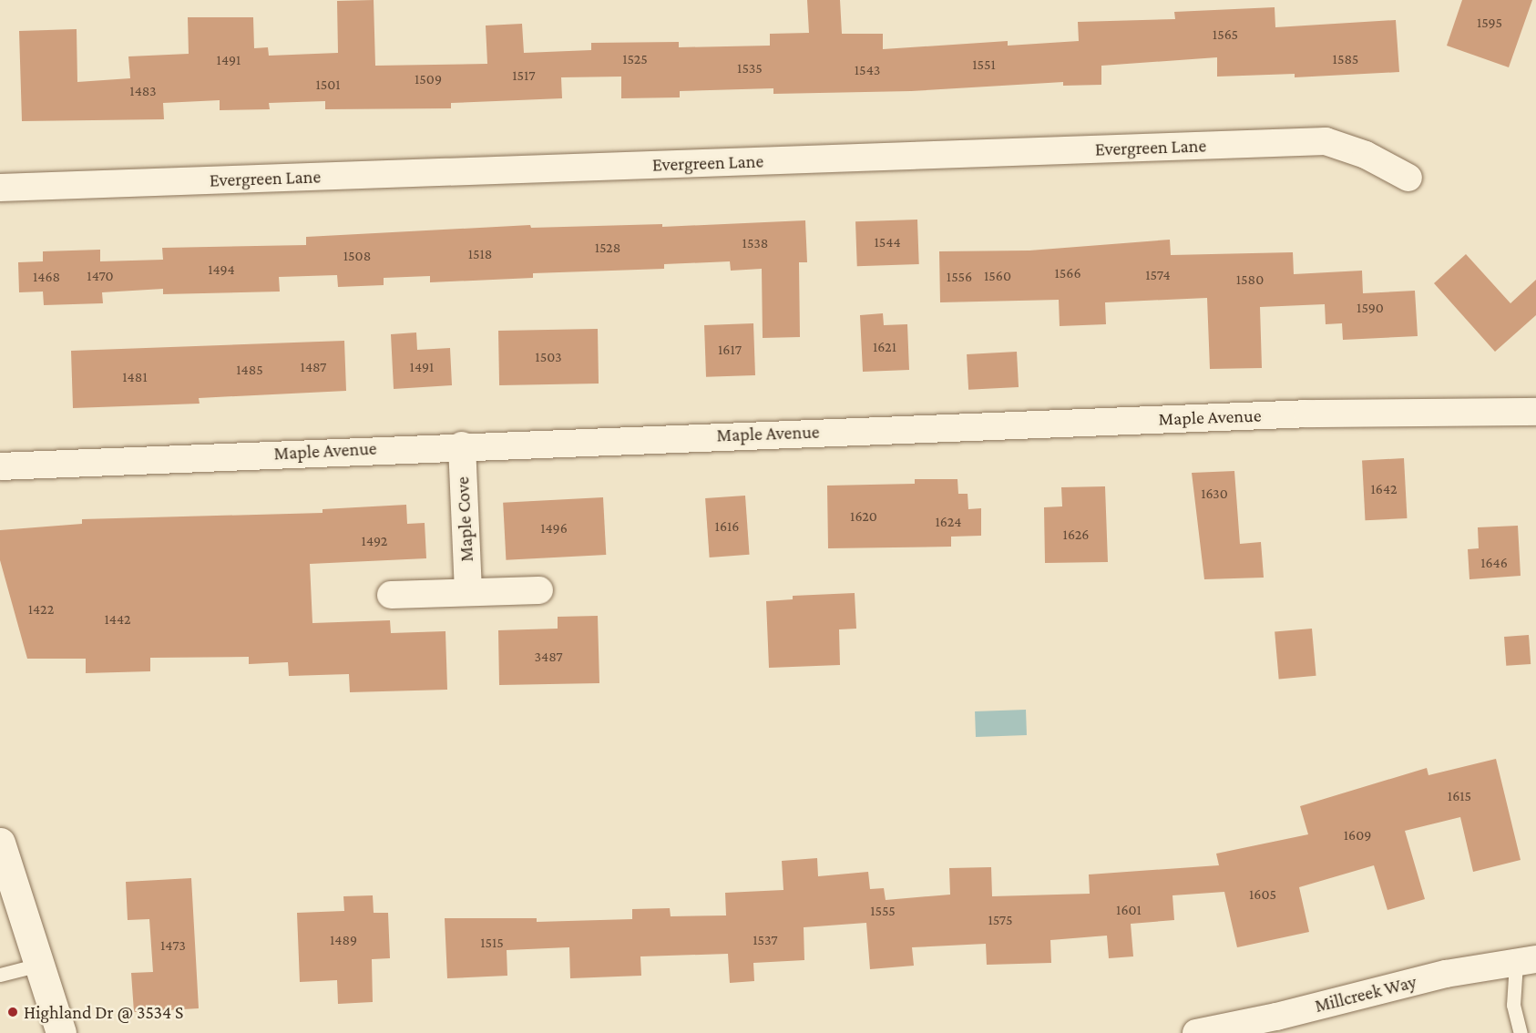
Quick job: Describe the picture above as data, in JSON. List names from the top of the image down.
{
  "streets": {
    "street": [
      "Evergreen Lane",
      "Maple Avenue",
      "Maple Cove",
      "Millcreek Way"
    ]
  },
  "crossings": [
    ["Maple Avenue", "Maple Cove"]
  ],
  "places": ["Highland Dr @ 3534 S"],
  "house_numbers": [
    "1595",
    "1565",
    "1525",
    "1585",
    "1491",
    "1551",
    "1535",
    "1543",
    "1517",
    "1509",
    "1501",
    "1483",
    "1544",
    "1538",
    "1528",
    "1518",
    "1508",
    "1494",
    "1566",
    "1574",
    "1470",
    "1560",
    "1468",
    "1556",
    "1580",
    "1590",
    "1621",
    "1617",
    "1503",
    "1487",
    "1491",
    "1485",
    "1481",
    "1642",
    "1630",
    "1620",
    "1624",
    "1616",
    "1496",
    "1626",
    "1492",
    "1646",
    "1422",
    "1442",
    "3487",
    "1615",
    "1609",
    "1605",
    "1601",
    "1555",
    "1575",
    "1489",
    "1537",
    "1515",
    "1473"
  ]
}
